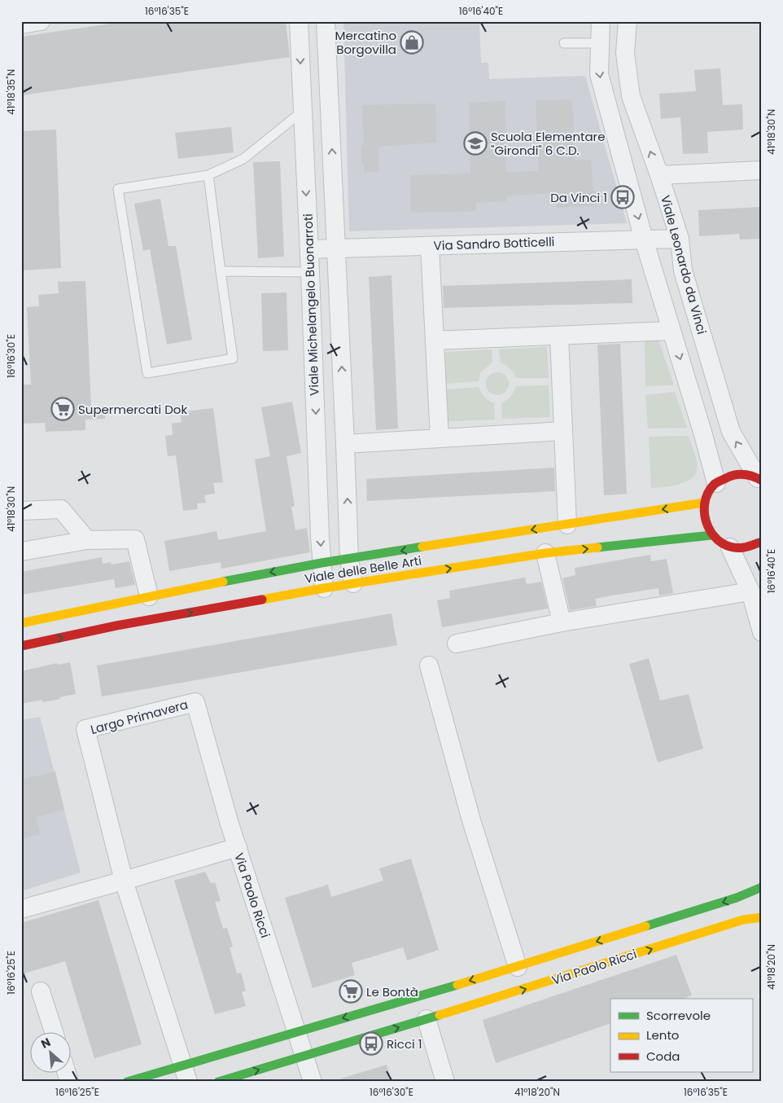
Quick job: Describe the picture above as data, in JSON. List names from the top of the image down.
{
  "streets": {
    "street": [
      "Via Sandro Botticelli",
      "Viale Leonardo da Vinci",
      "Viale Michelangelo Buonarroti",
      "Viale delle Belle Arti",
      "Largo Primavera",
      "Via Paolo Ricci"
    ]
  },
  "crossings": [
    ["Via Sandro Botticelli", "Viale Leonardo da Vinci"],
    ["Via Sandro Botticelli", "Viale Michelangelo Buonarroti"],
    ["Viale Michelangelo Buonarroti", "Viale delle Belle Arti"],
    ["Largo Primavera", "Via Paolo Ricci"]
  ],
  "places": {
    "shop": ["Mercatino Borgovilla"],
    "school or university": ["Scuola Elementare \"Girondi\" 6 C.D."],
    "bus stop": ["Da Vinci 1", "Ricci 1"],
    "supermarket": ["Supermercati Dok", "Le Bontà"]
  },
  "legend": ["Scorrevole", "Lento", "Coda"],
  "north": "top left",
  "coordinates": [
    "16°16'35\"E",
    "16°16'40\"E",
    "41°18'35\"N",
    "41°18'30\"N",
    "16°16'30\"E",
    "41°18'20\"N",
    "16°16'25\"E"
  ]
}
